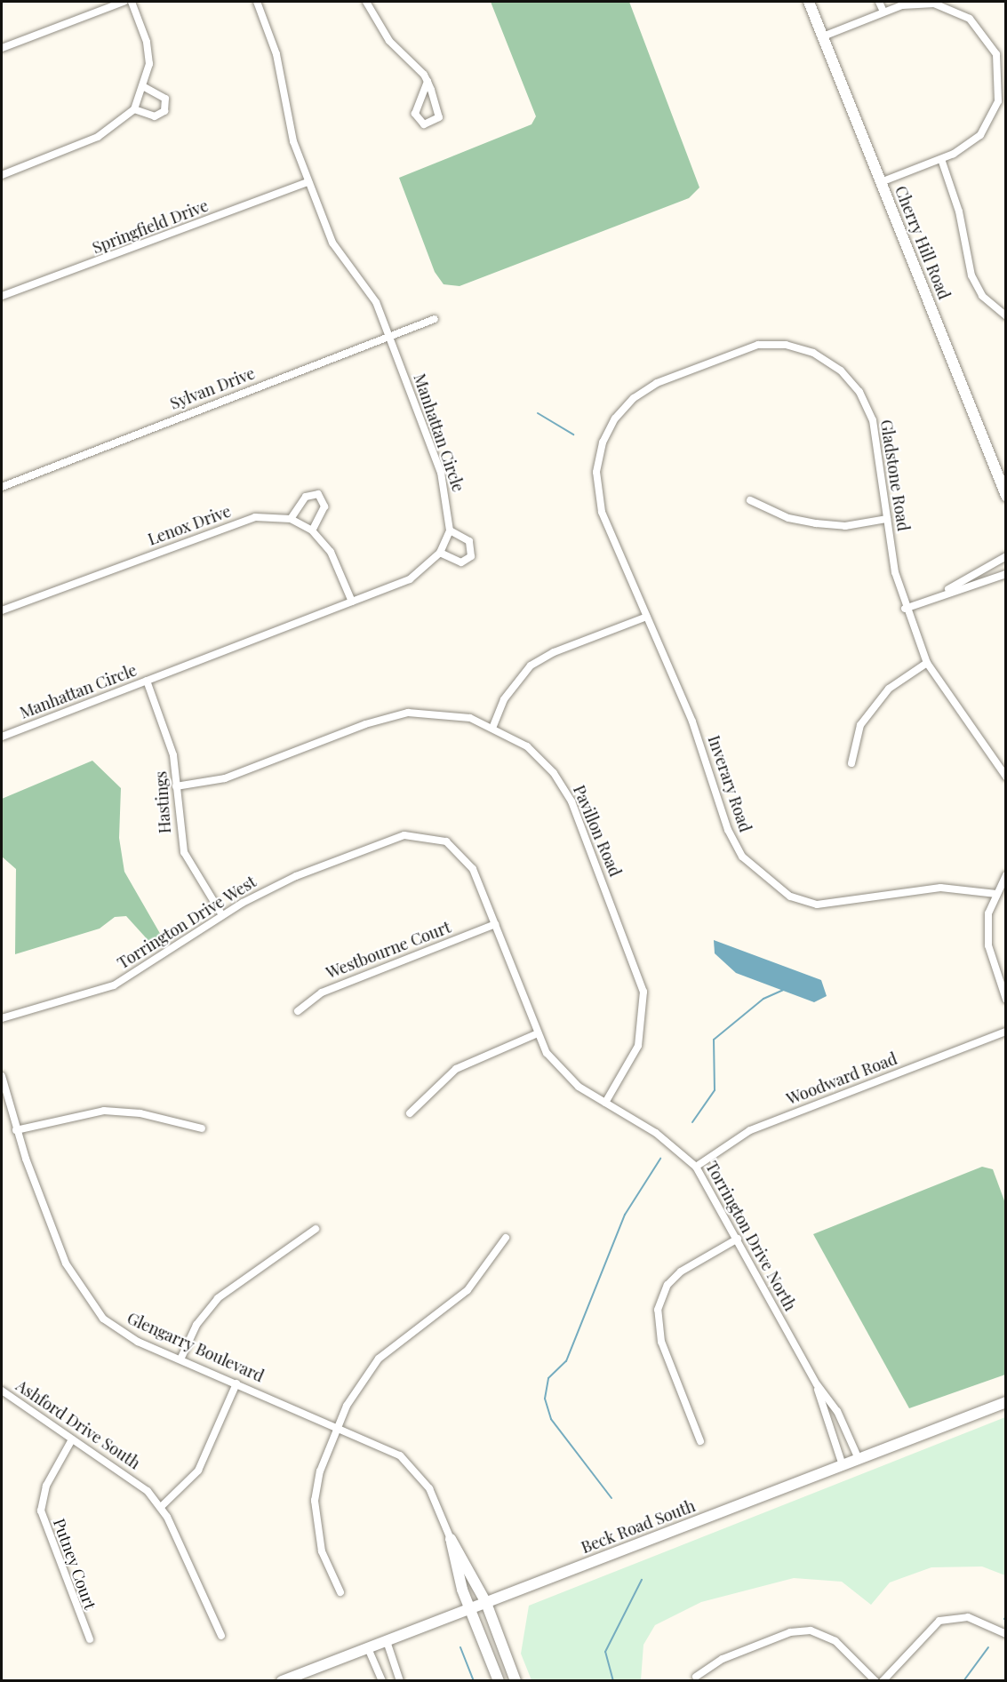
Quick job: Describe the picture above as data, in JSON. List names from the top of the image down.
{
  "streets": {
    "main road": ["Cherry Hill Road", "Glengarry Boulevard", "Beck Road South"],
    "street": [
      "Springfield Drive",
      "Sylvan Drive",
      "Manhattan Circle",
      "Gladstone Road",
      "Lenox Drive",
      "Inverary Road",
      "Hastings",
      "Pavillon Road",
      "Torrington Drive West",
      "Westbourne Court",
      "Woodward Road",
      "Torrington Drive North",
      "Ashford Drive South",
      "Putney Court"
    ]
  },
  "crossings": [
    ["Springfield Drive", "Manhattan Circle"],
    ["Sylvan Drive", "Manhattan Circle"],
    ["Manhattan Circle", "Lenox Drive"],
    ["Manhattan Circle", "Hastings"],
    ["Gladstone Road", "Inverary Road"],
    ["Hastings", "Pavillon Road"],
    ["Hastings", "Torrington Drive West"],
    ["Pavillon Road", "Torrington Drive North"],
    ["Torrington Drive West", "Torrington Drive North"],
    ["Westbourne Court", "Torrington Drive North"],
    ["Woodward Road", "Torrington Drive North"],
    ["Torrington Drive North", "Beck Road South"],
    ["Glengarry Boulevard", "Beck Road South"],
    ["Ashford Drive South", "Putney Court"]
  ]
}
